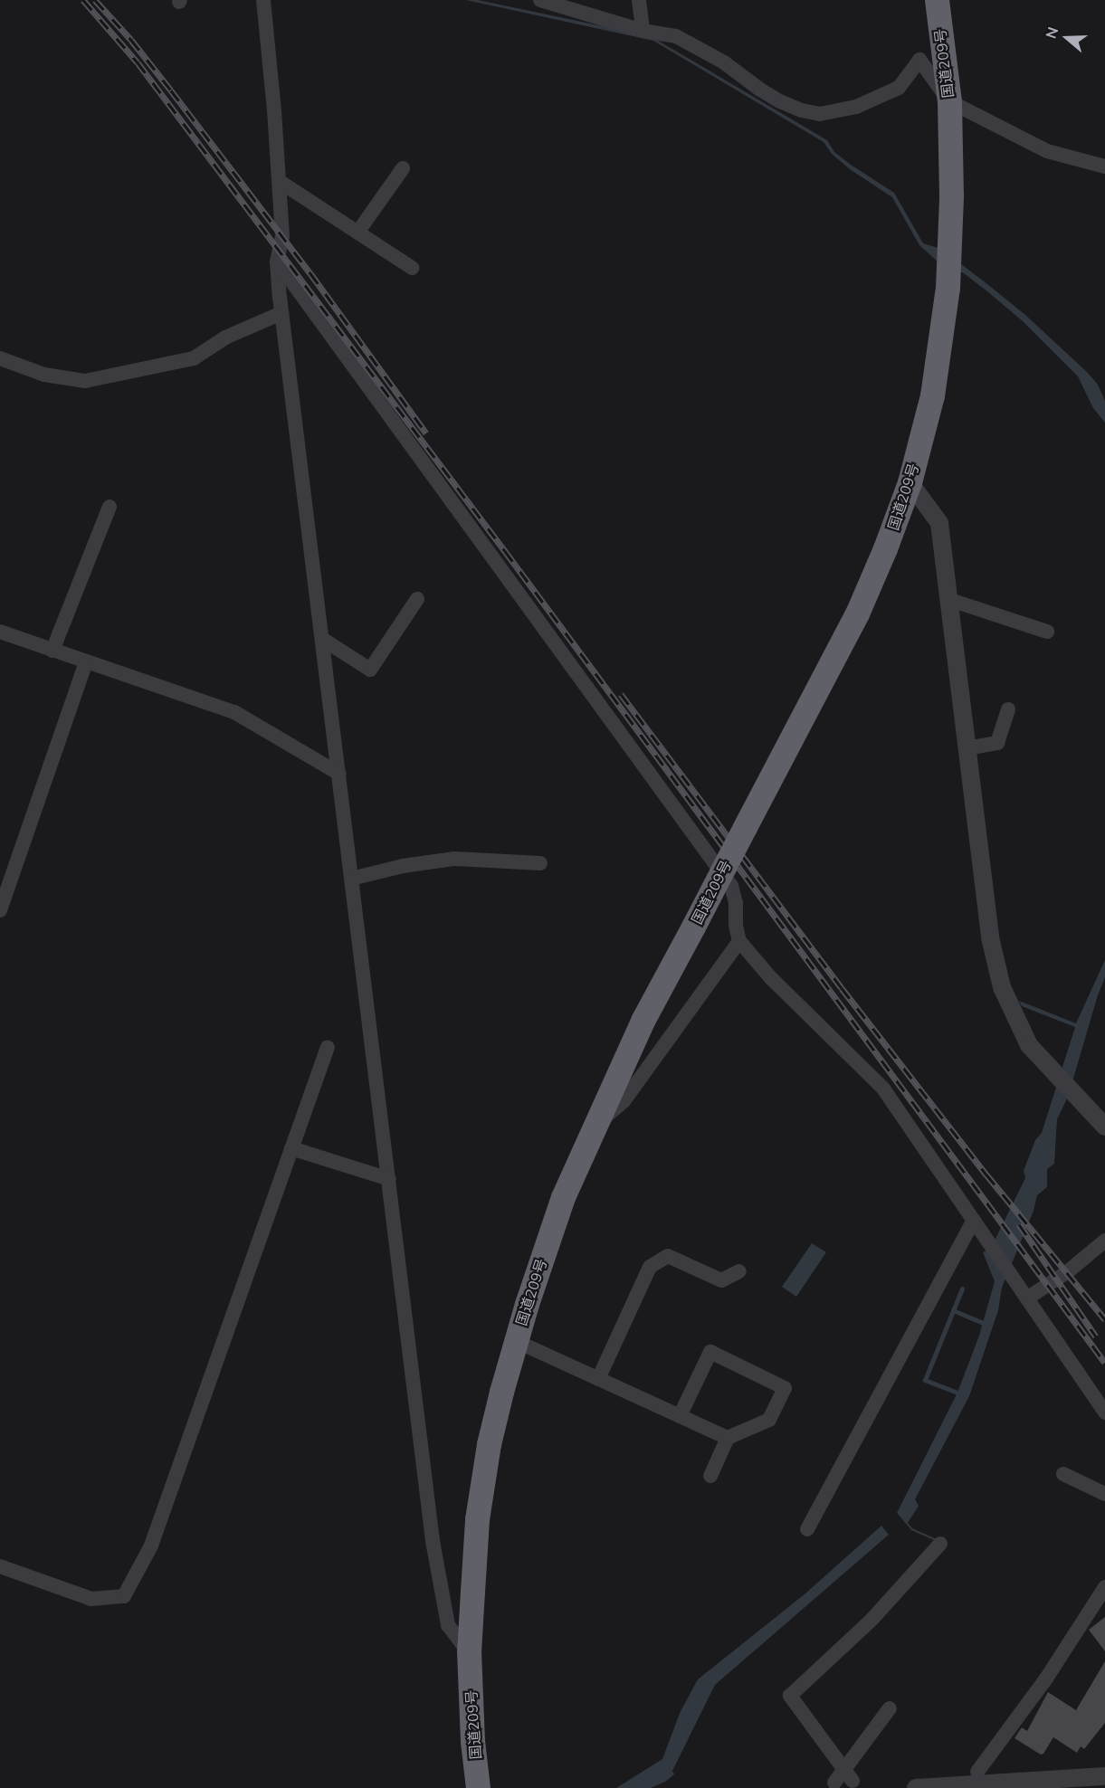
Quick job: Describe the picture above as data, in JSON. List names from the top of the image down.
{
  "streets": {
    "highway": ["国道209号"]
  },
  "north": "left"
}
